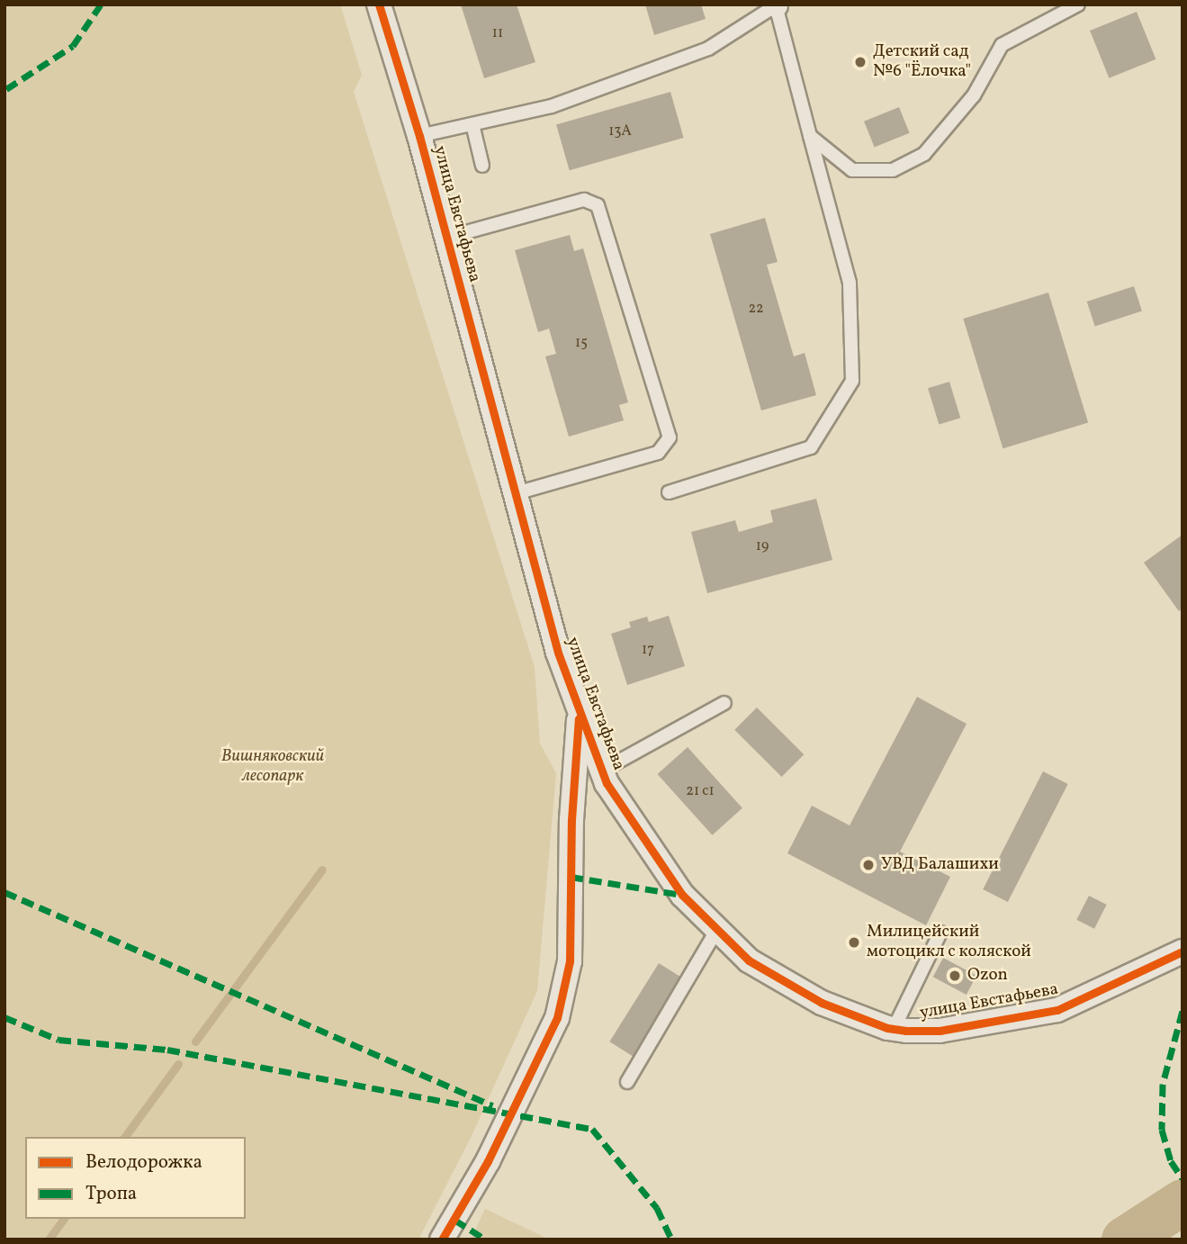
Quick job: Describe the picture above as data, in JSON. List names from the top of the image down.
{
  "streets": {
    "street": ["улица Евстафьева"]
  },
  "parks": ["Вишняковский лесопарк"],
  "places": [
    "Детский сад №6 \"Ёлочка\"",
    "УВД Балашихи",
    "Милицейский мотоцикл с коляской",
    "Ozon"
  ],
  "house_numbers": [
    "11",
    "13А",
    "22",
    "15",
    "19",
    "17",
    "21 с1"
  ],
  "legend": ["Велодорожка", "Тропа"]
}
